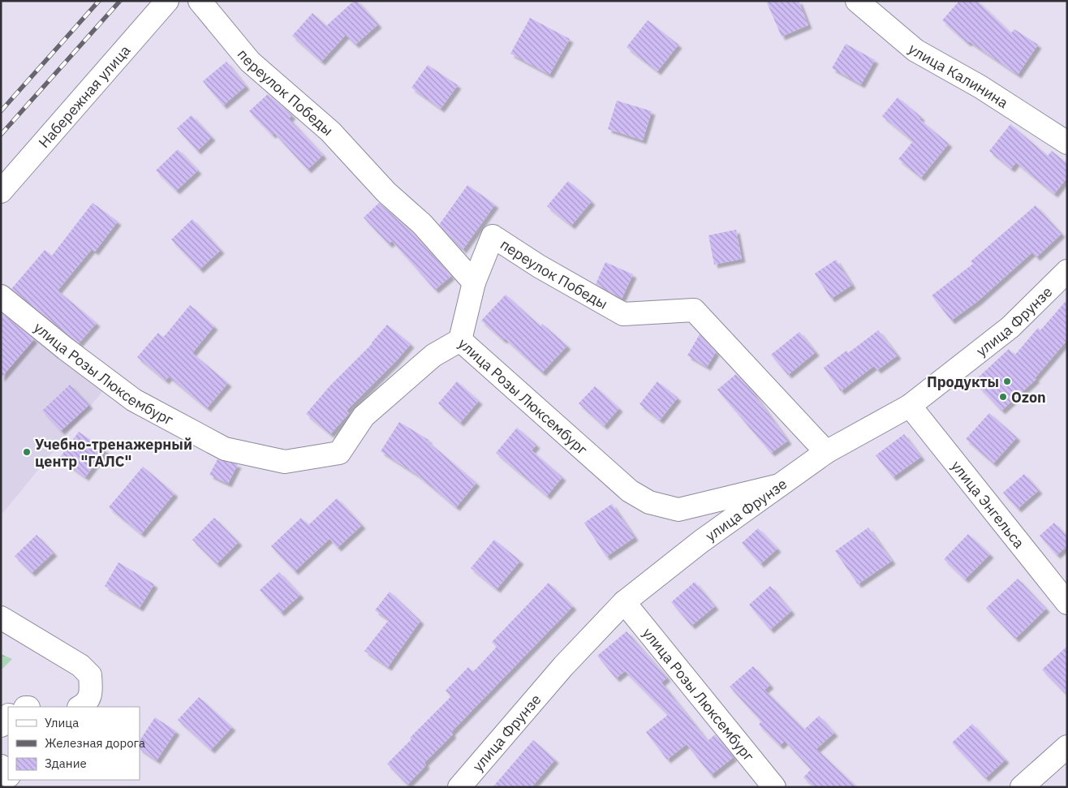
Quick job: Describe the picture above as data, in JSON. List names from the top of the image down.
{
  "streets": {
    "street": [
      "улица Калинина",
      "переулок Победы",
      "Набережная улица",
      "улица Фрунзе",
      "улица Розы Люксембург",
      "улица Энгельса"
    ]
  },
  "crossings": [
    ["переулок Победы", "улица Фрунзе"],
    ["улица Фрунзе", "улица Розы Люксембург"],
    ["улица Фрунзе", "улица Энгельса"]
  ],
  "places": ["Продукты", "Ozon", "Учебно-тренажерный центр \"ГАЛС\""],
  "legend": ["Улица", "Железная дорога", "Здание"]
}
